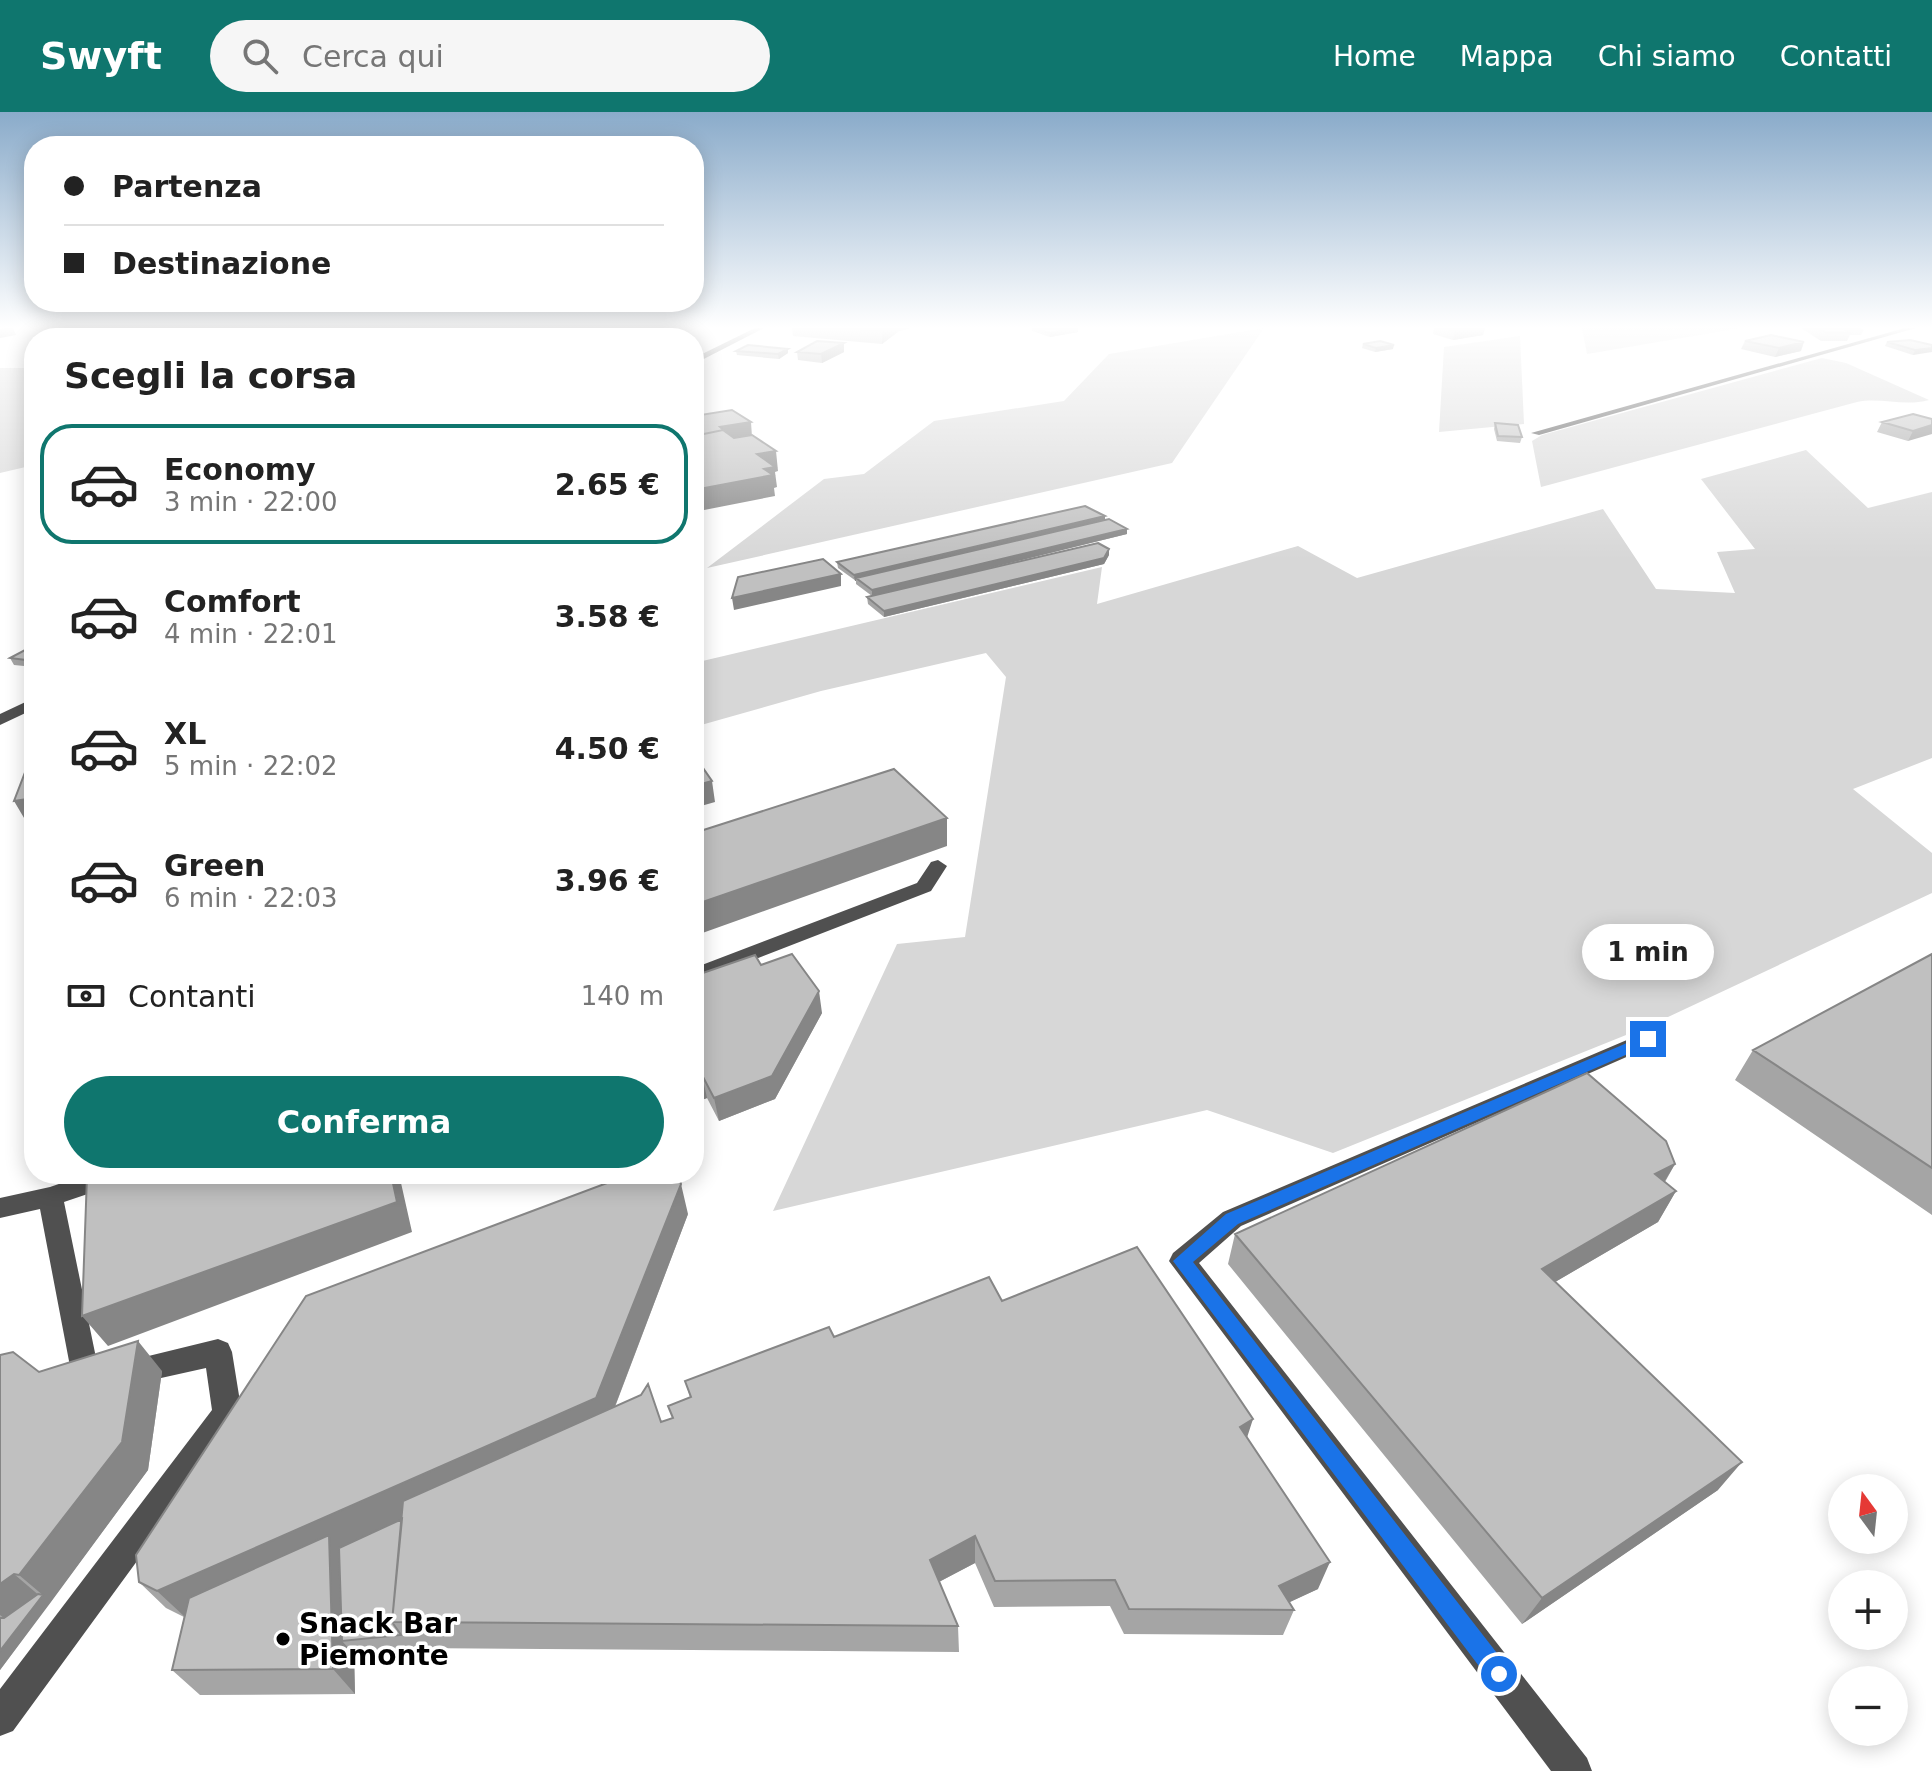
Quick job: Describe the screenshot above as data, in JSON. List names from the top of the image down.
{
  "places": ["Snack Bar Piemonte"],
  "north": "top",
  "page": {
    "header": "Swyft",
    "search": "Cerca qui",
    "nav": [
      "Home",
      "Mappa",
      "Chi siamo",
      "Contatti"
    ],
    "banner": ["Partenza", "Destinazione"],
    "heading": "Scegli la corsa",
    "list": [
      {
        "name": "Economy",
        "note": "3 min · 22:00",
        "value": "2.65 €"
      },
      {
        "name": "Comfort",
        "note": "4 min · 22:01",
        "value": "3.58 €"
      },
      {
        "name": "XL",
        "note": "5 min · 22:02",
        "value": "4.50 €"
      },
      {
        "name": "Green",
        "note": "6 min · 22:03",
        "value": "3.96 €"
      }
    ],
    "bubble": "1 min",
    "pay": ["Contanti", "140 m"],
    "buttons": "Conferma",
    "map_buttons": ["+", "−"]
  }
}
